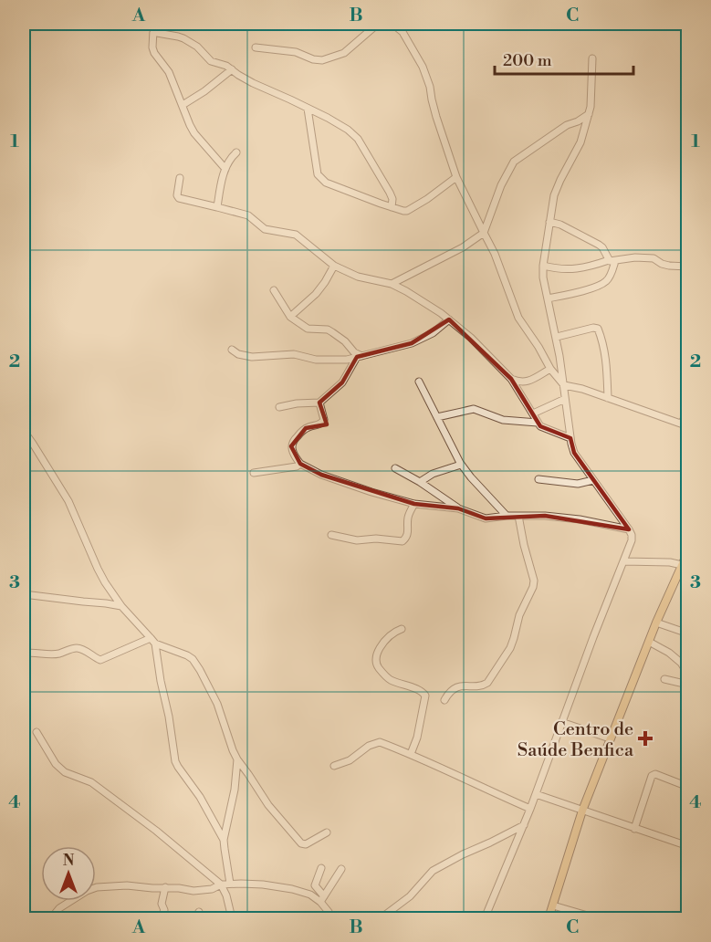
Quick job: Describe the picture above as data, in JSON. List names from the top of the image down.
{
  "places": {
    "health": ["Centro de Saúde Benfica"]
  },
  "scale_bar": "200 m",
  "north": "top",
  "grid": {
    "columns": ["A", "B", "C"],
    "rows": [
      "1",
      "2",
      "3",
      "4"
    ]
  }
}
